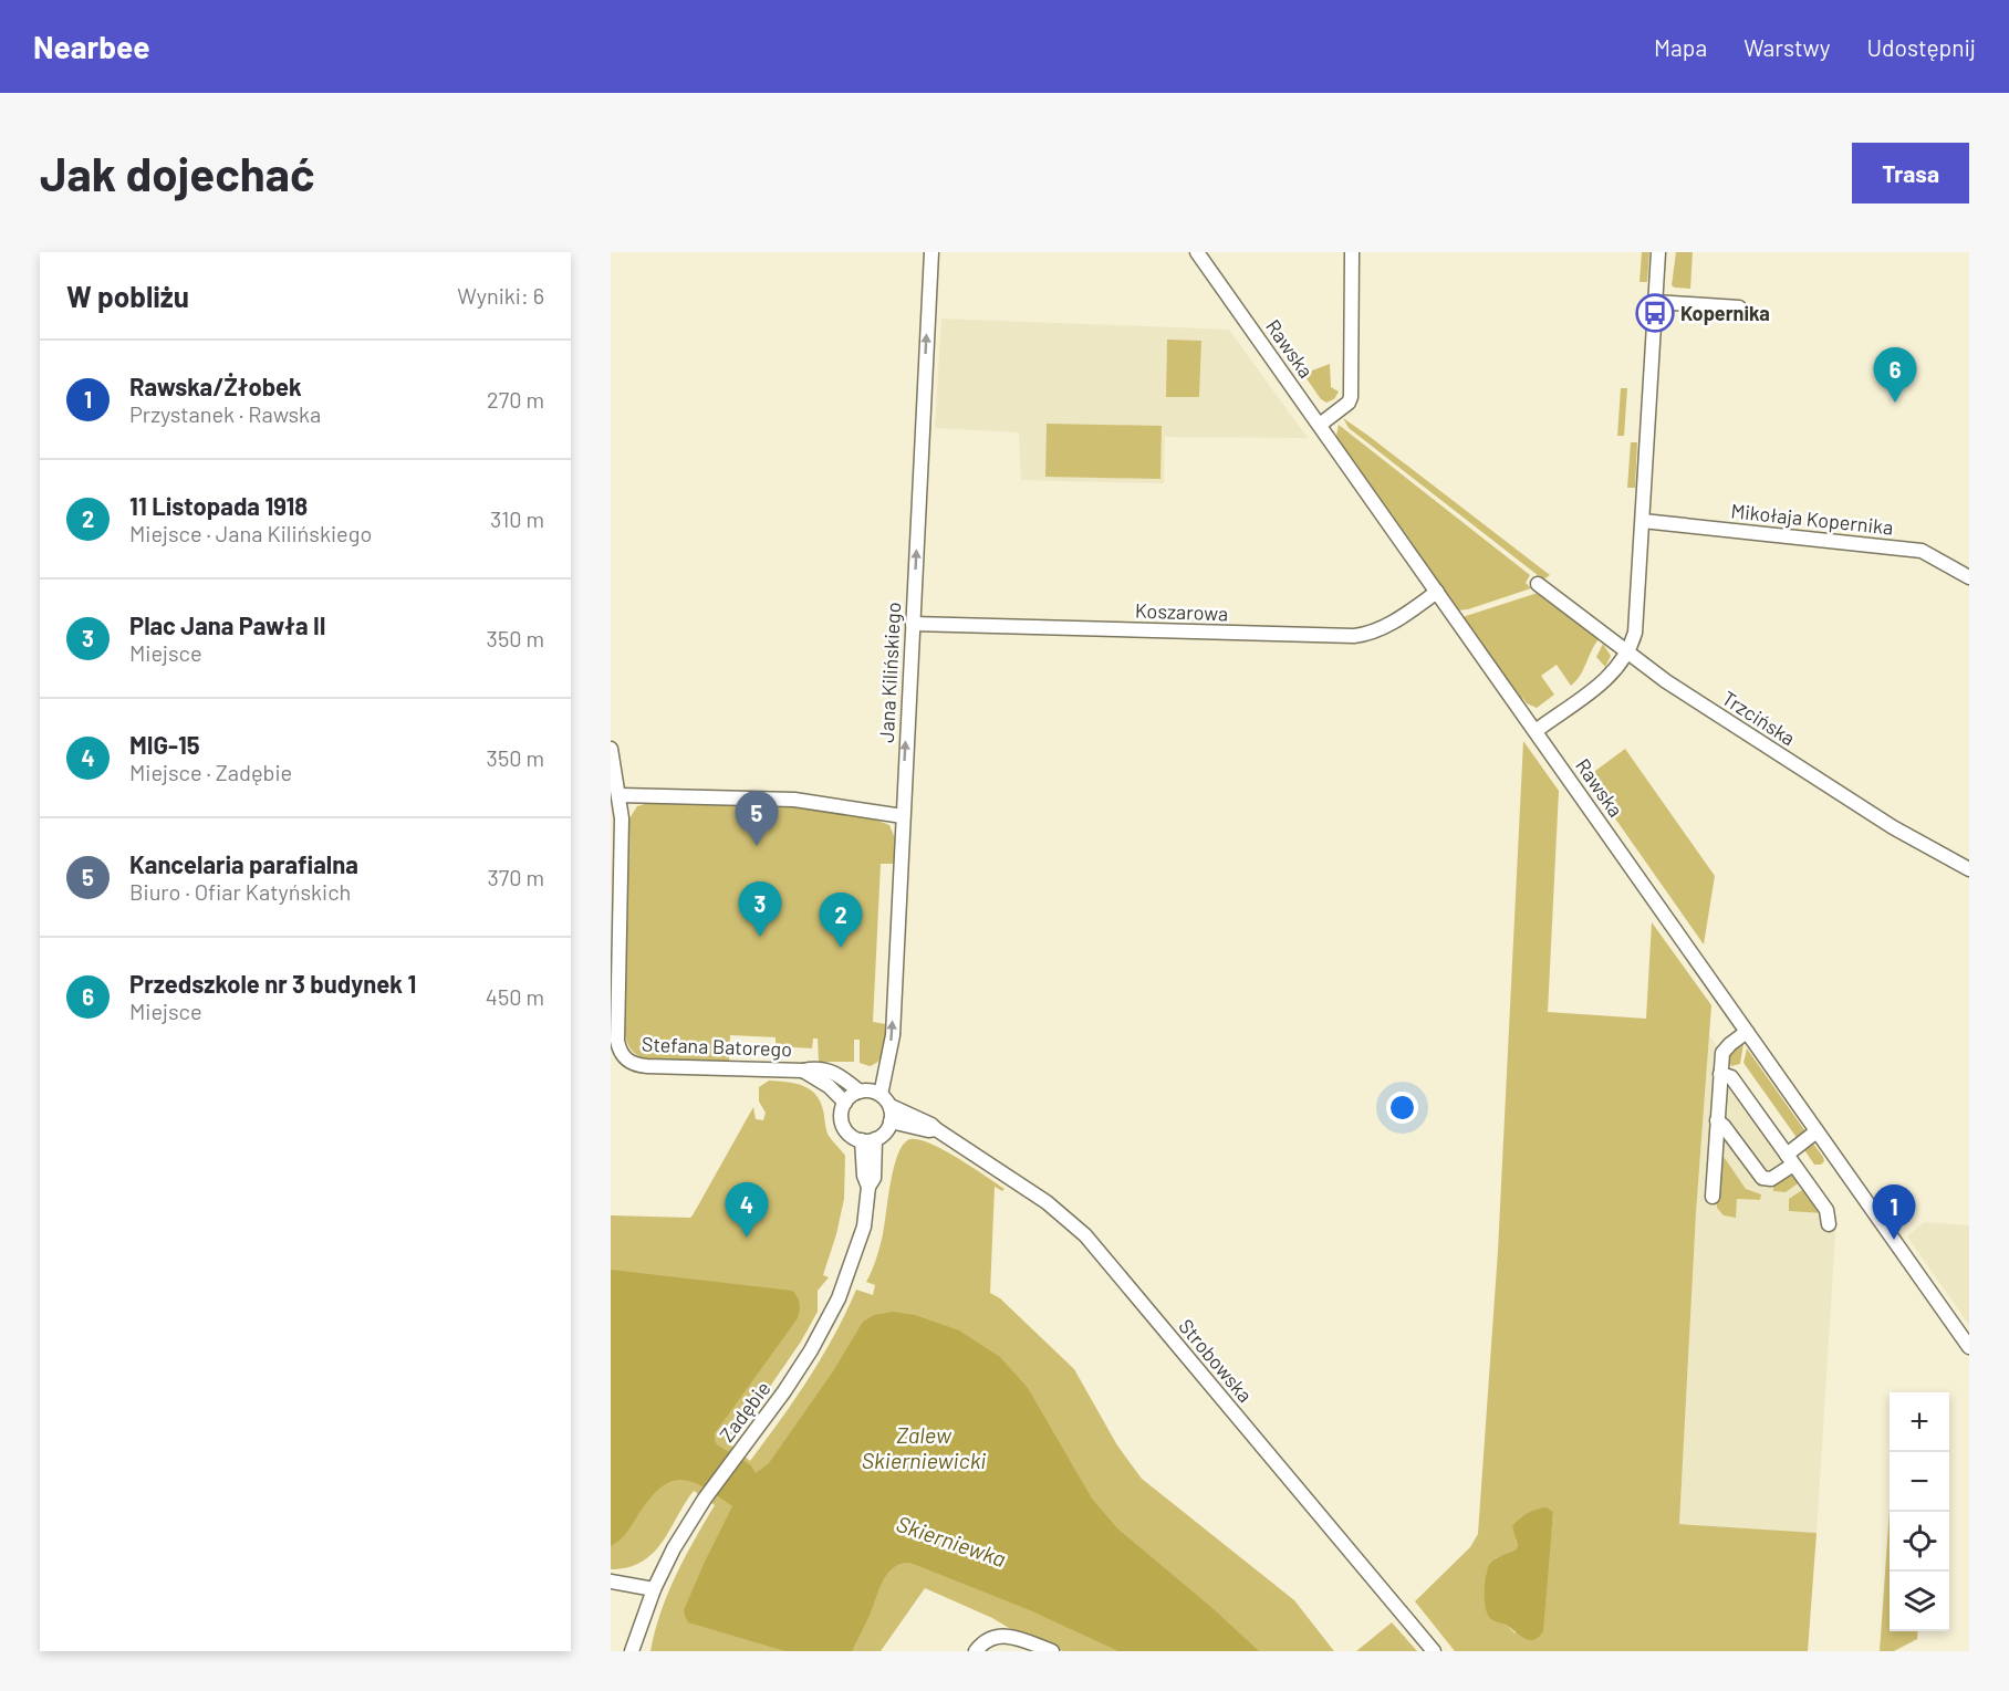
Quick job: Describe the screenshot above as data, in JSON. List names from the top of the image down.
{
  "streets": {
    "street": [
      "Rawska",
      "Mikołaja Kopernika",
      "Koszarowa",
      "Jana Kilińskiego",
      "Trzcińska",
      "Stefana Batorego",
      "Strobowska",
      "Zadębie"
    ]
  },
  "crossings": [
    ["Rawska", "Koszarowa"],
    ["Koszarowa", "Jana Kilińskiego"],
    ["Jana Kilińskiego", "Stefana Batorego"],
    ["Jana Kilińskiego", "Strobowska"],
    ["Jana Kilińskiego", "Zadębie"],
    ["Stefana Batorego", "Strobowska"],
    ["Stefana Batorego", "Zadębie"],
    ["Strobowska", "Zadębie"]
  ],
  "one_way": ["Jana Kilińskiego"],
  "water": ["Zalew Skierniewicki", "Skierniewka"],
  "places": {
    "bus stop": ["Kopernika"]
  },
  "page": {
    "header": "Nearbee",
    "nav": ["Mapa", "Warstwy", "Udostępnij"],
    "buttons": "Trasa",
    "title": "Jak dojechać",
    "heading": ["W pobliżu", "Wyniki: 6"],
    "list": [
      {
        "mark": "1",
        "name": "Rawska/Żłobek",
        "note": "Przystanek · Rawska",
        "value": "270 m"
      },
      {
        "mark": "2",
        "name": "11 Listopada 1918",
        "note": "Miejsce · Jana Kilińskiego",
        "value": "310 m"
      },
      {
        "mark": "3",
        "name": "Plac Jana Pawła II",
        "note": "Miejsce",
        "value": "350 m"
      },
      {
        "mark": "4",
        "name": "MIG-15",
        "note": "Miejsce · Zadębie",
        "value": "350 m"
      },
      {
        "mark": "5",
        "name": "Kancelaria parafialna",
        "note": "Biuro · Ofiar Katyńskich",
        "value": "370 m"
      },
      {
        "mark": "6",
        "name": "Przedszkole nr 3 budynek 1",
        "note": "Miejsce",
        "value": "450 m"
      }
    ],
    "pins": [
      "6",
      "5",
      "3",
      "2",
      "4",
      "1"
    ],
    "map_buttons": ["+", "−"]
  }
}
